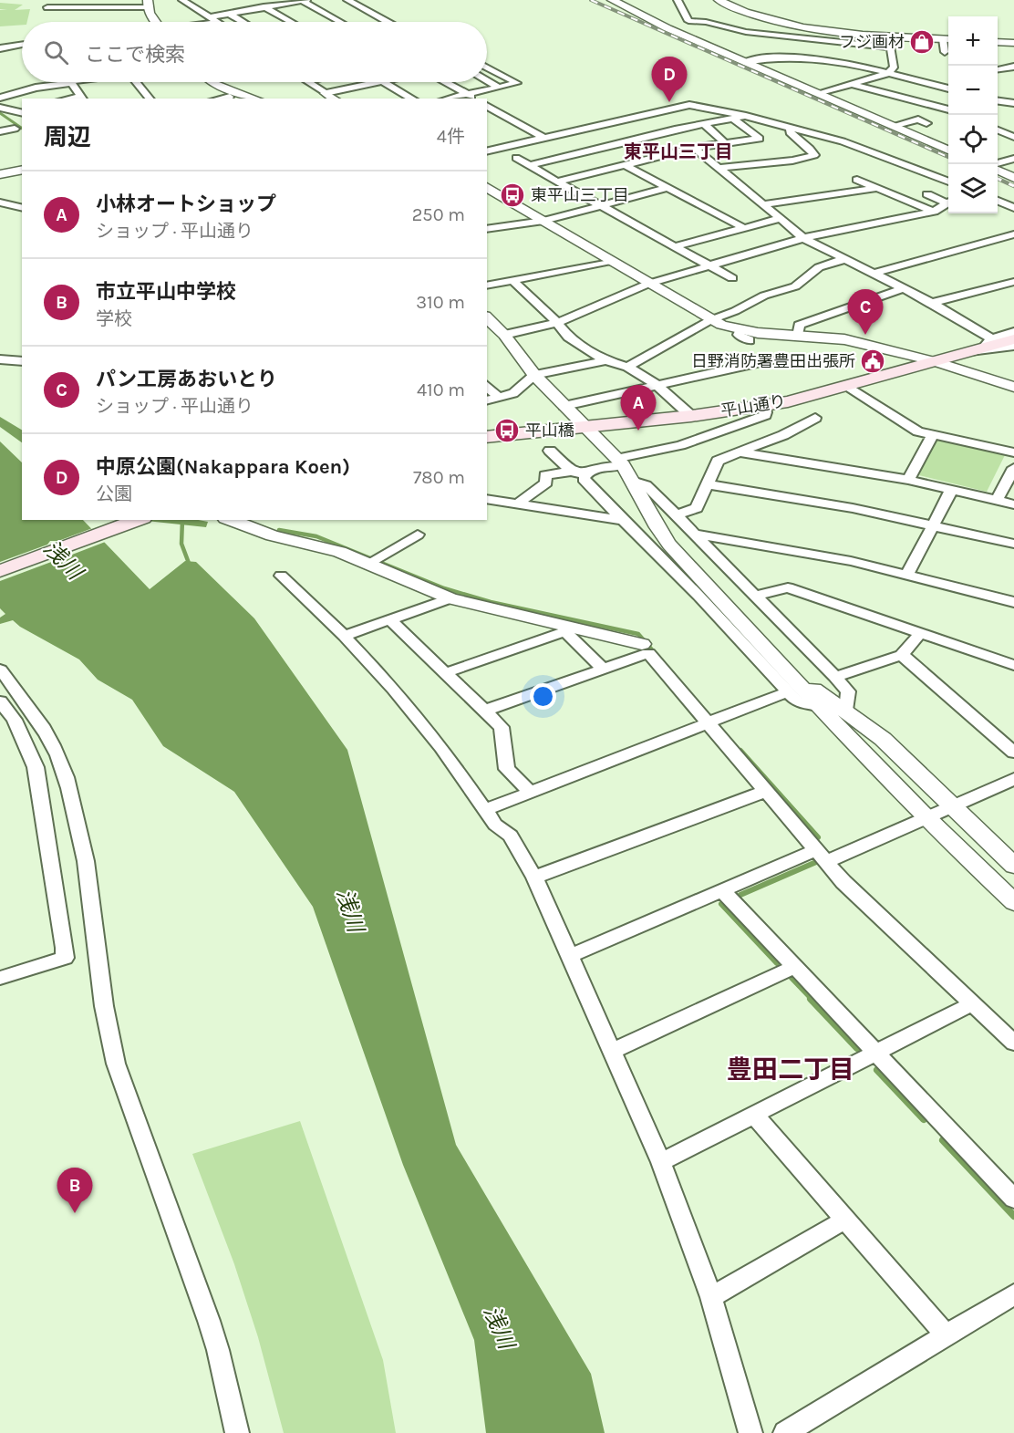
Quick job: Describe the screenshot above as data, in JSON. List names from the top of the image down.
{
  "streets": {
    "main road": ["平山通り"]
  },
  "districts": ["東平山三丁目", "豊田二丁目"],
  "water": ["浅川"],
  "places": {
    "shop": ["フジ画材"],
    "bus stop": ["東平山三丁目", "平山橋"],
    "public building": ["日野消防署豊田出張所"]
  },
  "page": {
    "map_buttons": ["+", "−"],
    "search": "ここで検索",
    "pins": [
      "D",
      "C",
      "A",
      "B"
    ],
    "heading": ["周辺", "4件"],
    "list": [
      {
        "mark": "A",
        "name": "小林オートショップ",
        "note": "ショップ · 平山通り",
        "value": "250 m"
      },
      {
        "mark": "B",
        "name": "市立平山中学校",
        "note": "学校",
        "value": "310 m"
      },
      {
        "mark": "C",
        "name": "パン工房あおいとり",
        "note": "ショップ · 平山通り",
        "value": "410 m"
      },
      {
        "mark": "D",
        "name": "中原公園(Nakappara Koen)",
        "note": "公園",
        "value": "780 m"
      }
    ]
  }
}
